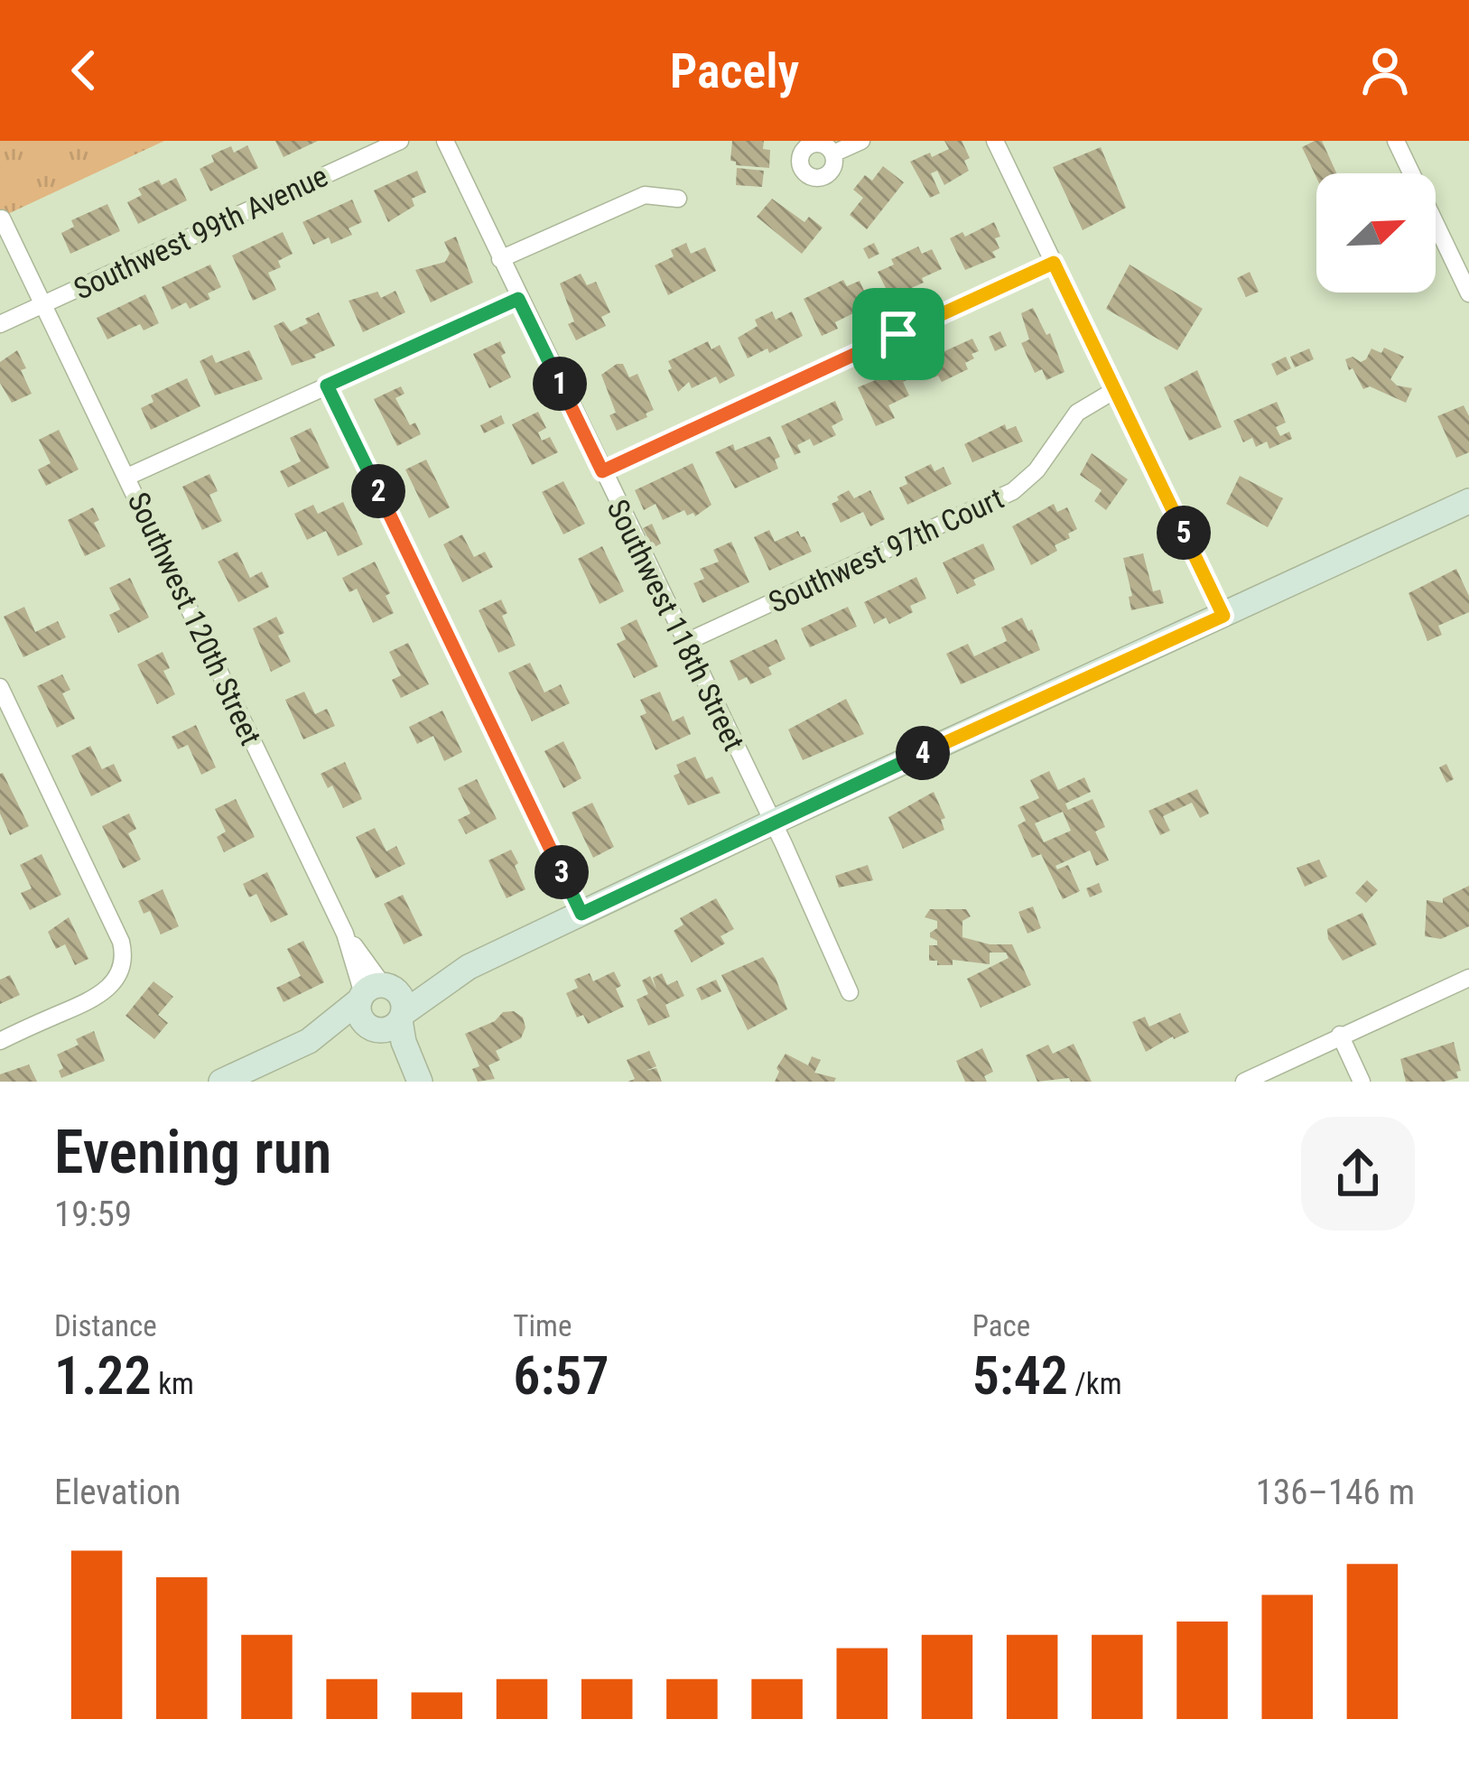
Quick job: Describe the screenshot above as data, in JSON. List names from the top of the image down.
{
  "streets": {
    "street": [
      "Southwest 99th Avenue",
      "Southwest 97th Court",
      "Southwest 120th Street",
      "Southwest 118th Street"
    ]
  },
  "crossings": [
    ["Southwest 99th Avenue", "Southwest 120th Street"],
    ["Southwest 97th Court", "Southwest 118th Street"]
  ],
  "north": "top right",
  "page": {
    "header": "Pacely",
    "pins": [
      "1",
      "2",
      "5",
      "4",
      "3"
    ],
    "heading": ["Evening run", "19:59"],
    "stats": [
      ["Distance", "1.22 km"],
      ["Time", "6:57"],
      ["Pace", "5:42 /km"]
    ],
    "chart": ["Elevation", "136–146 m"]
  }
}
